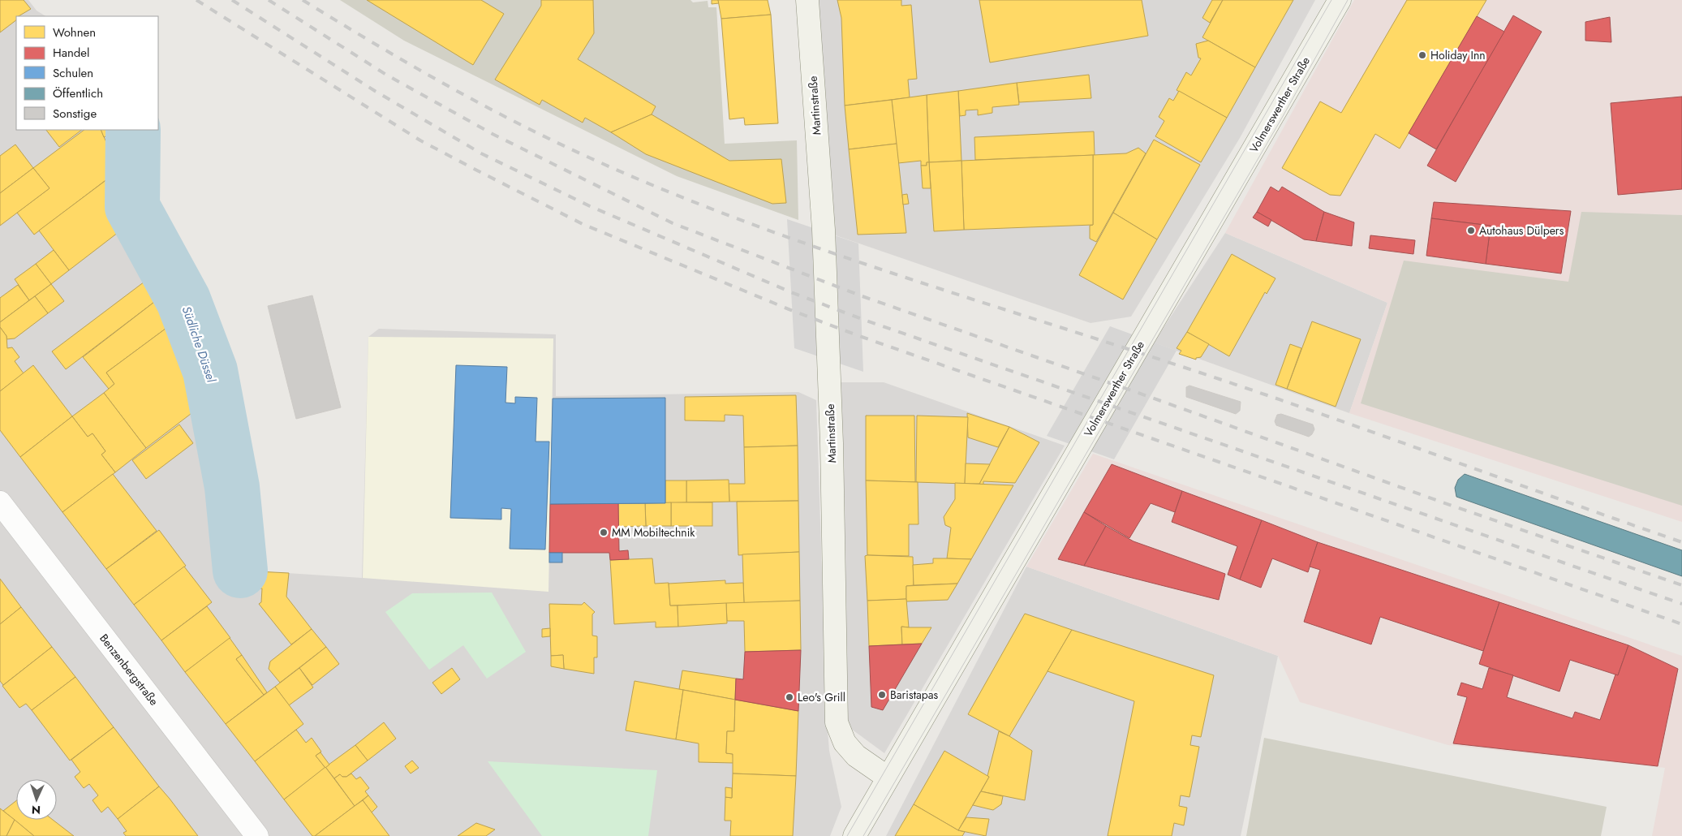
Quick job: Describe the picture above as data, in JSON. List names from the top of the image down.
{
  "streets": {
    "street": ["Volmerswerther Straße", "Martinstraße", "Benzenbergstraße"]
  },
  "crossings": [
    ["Volmerswerther Straße", "Martinstraße"]
  ],
  "water": ["Südliche Düssel"],
  "places": [
    "Holiday Inn",
    "Autohaus Dülpers",
    "MM Mobiltechnik",
    "Baristapas",
    "Leo's Grill"
  ],
  "legend": [
    "Wohnen",
    "Handel",
    "Schulen",
    "Öffentlich",
    "Sonstige"
  ],
  "north": "bottom"
}
